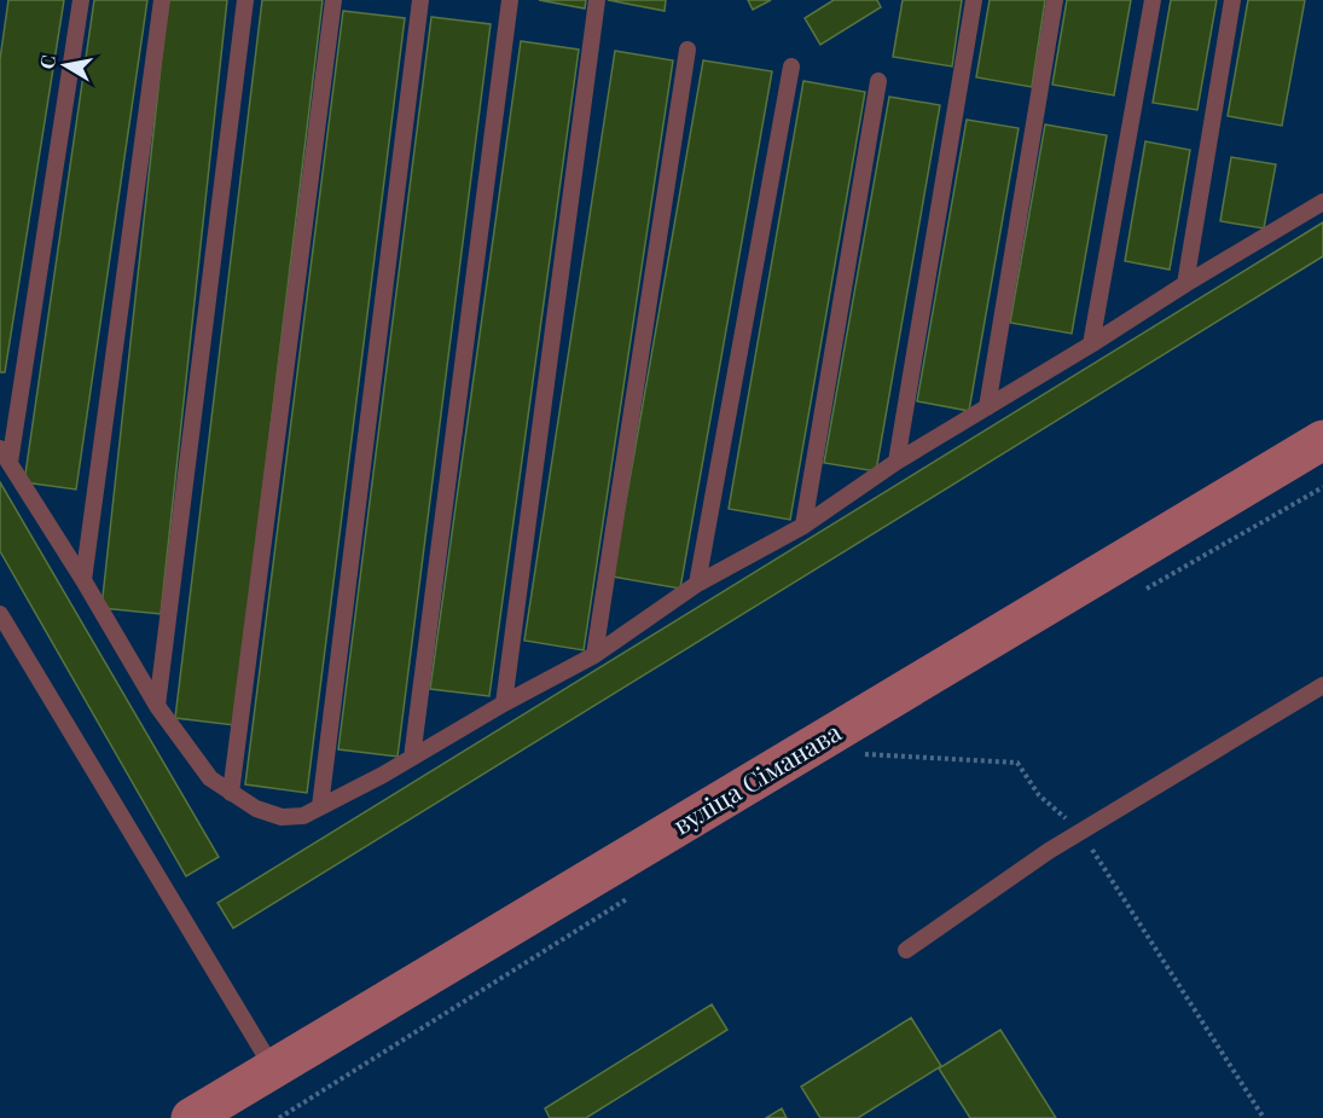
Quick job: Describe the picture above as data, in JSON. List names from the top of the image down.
{
  "streets": {
    "main road": ["вуліца Сіманава"]
  },
  "north": "left"
}
